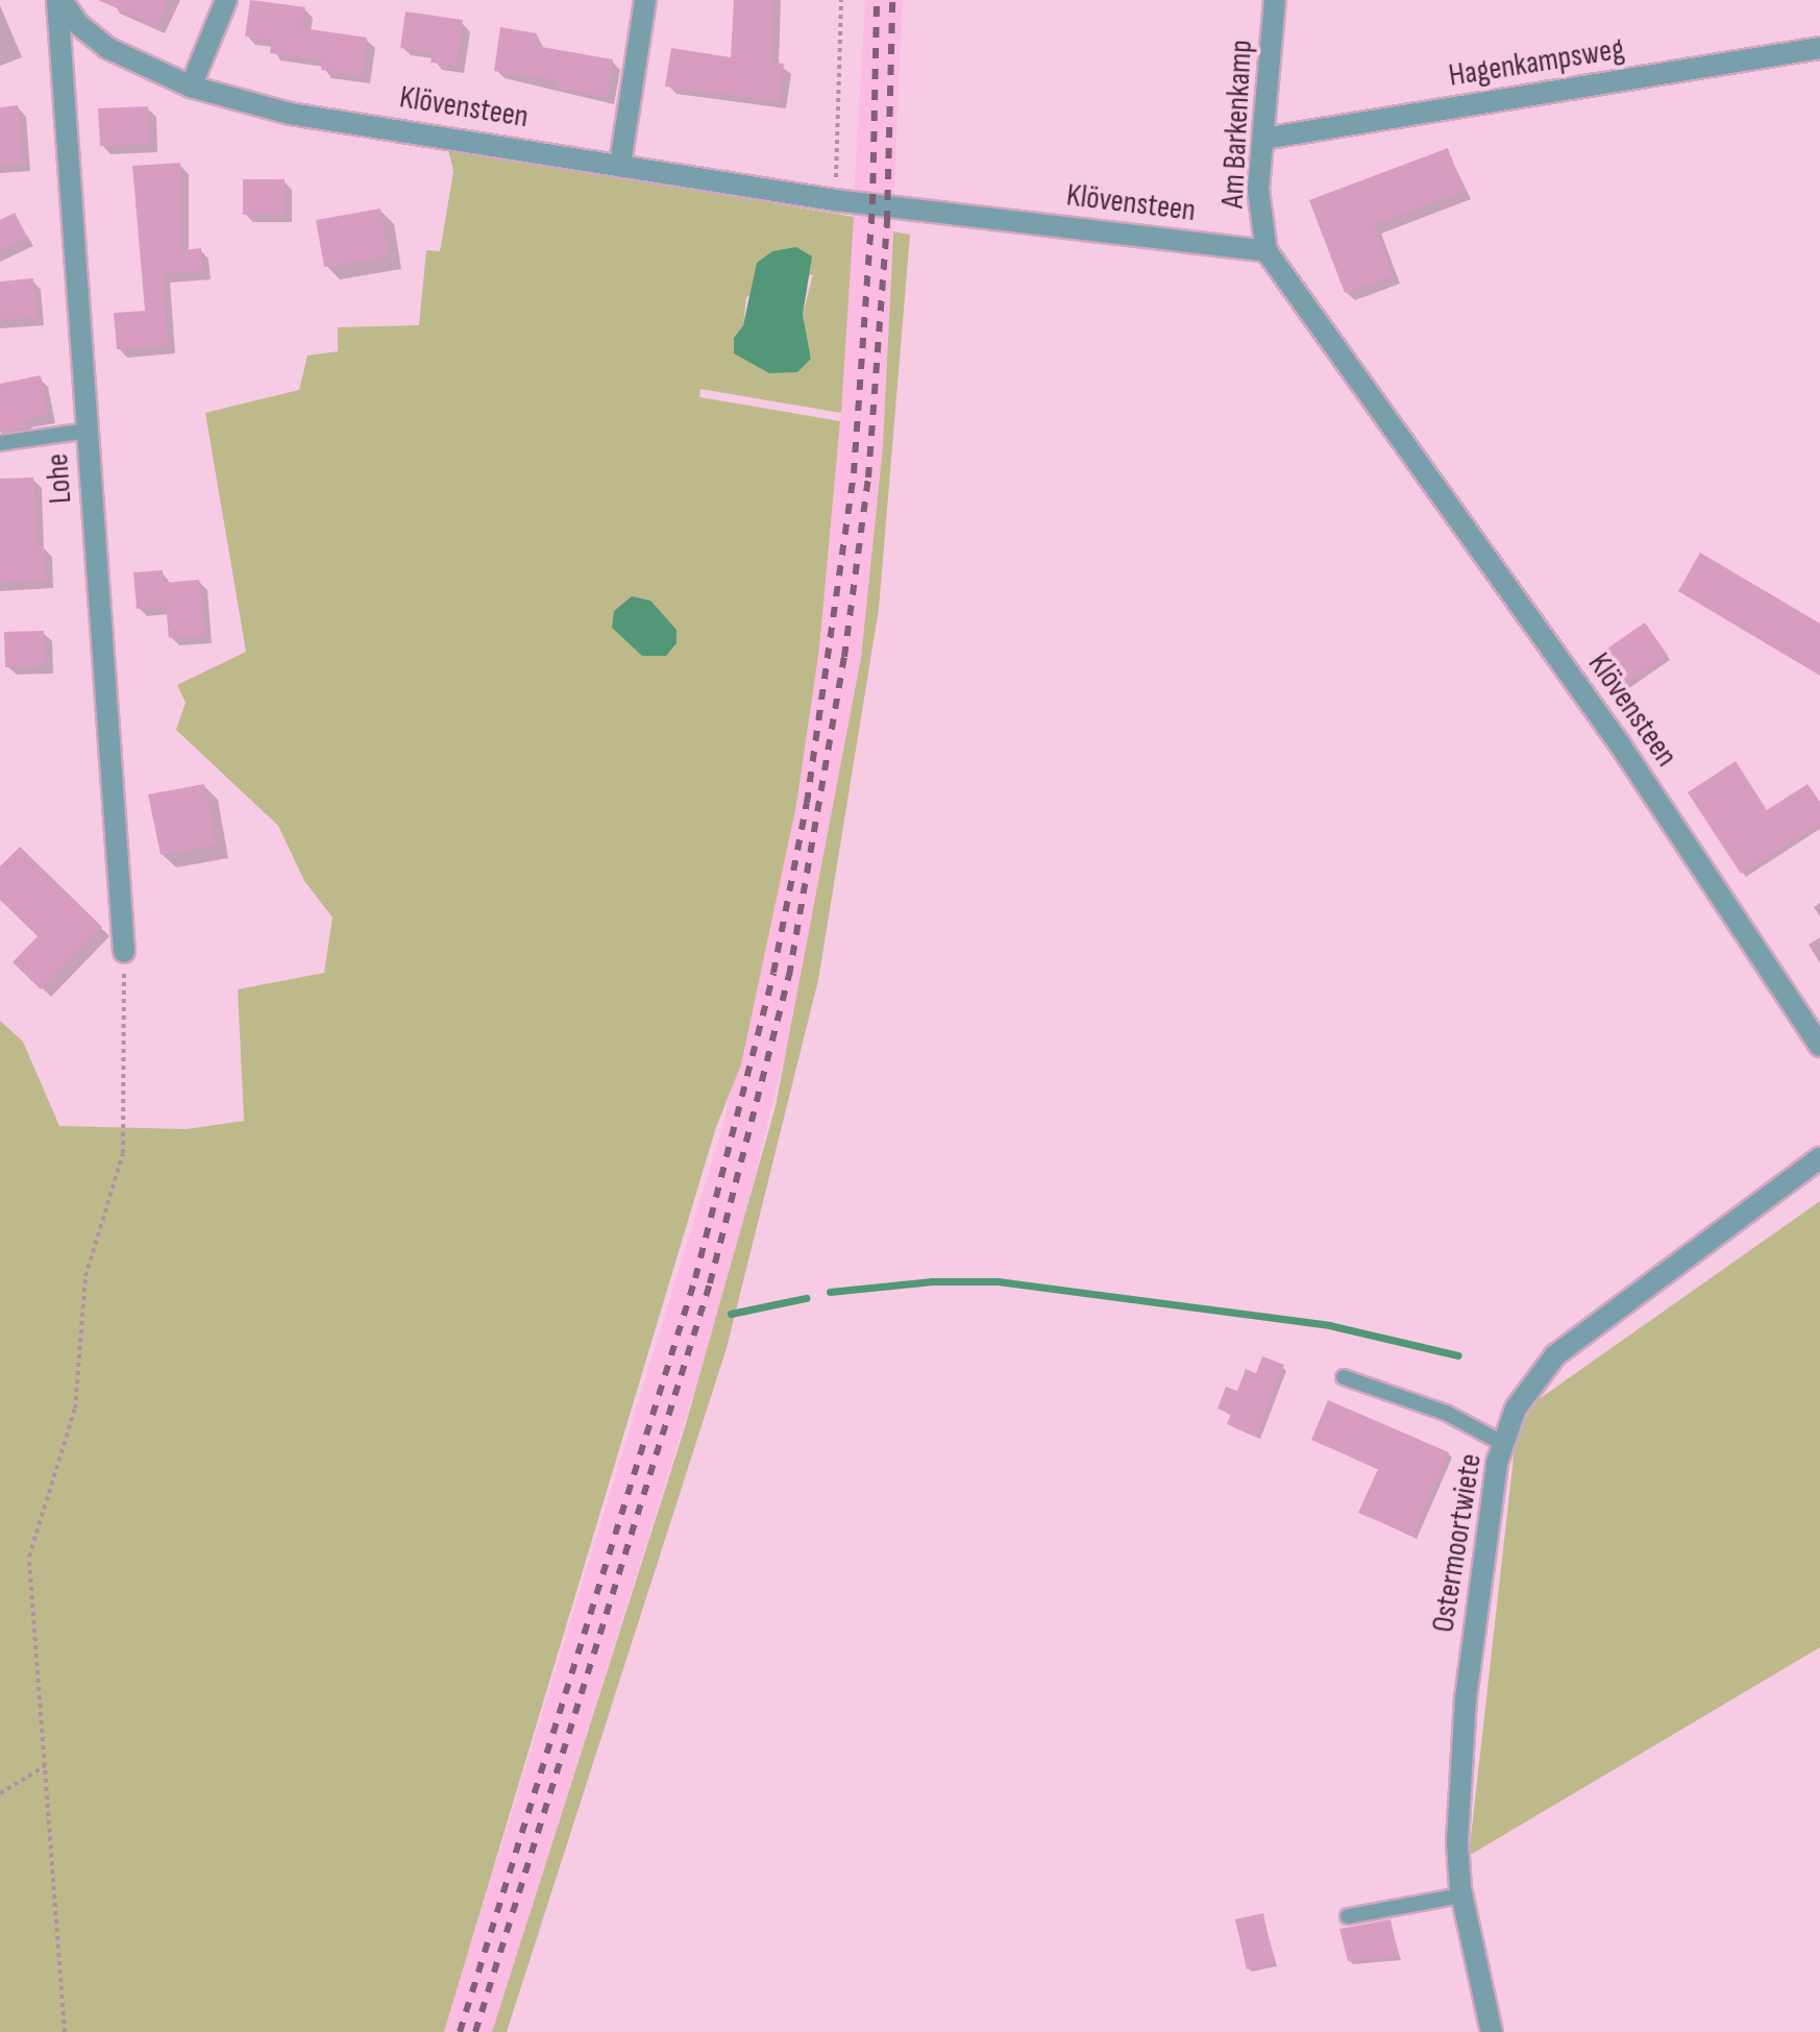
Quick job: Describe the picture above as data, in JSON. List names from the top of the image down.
{
  "streets": {
    "street": [
      "Hagenkampsweg",
      "Klövensteen",
      "Am Barkenkamp",
      "Lohe",
      "Ostermoortwiete"
    ]
  },
  "crossings": [
    ["Hagenkampsweg", "Am Barkenkamp"],
    ["Klövensteen", "Am Barkenkamp"],
    ["Klövensteen", "Lohe"]
  ]
}
